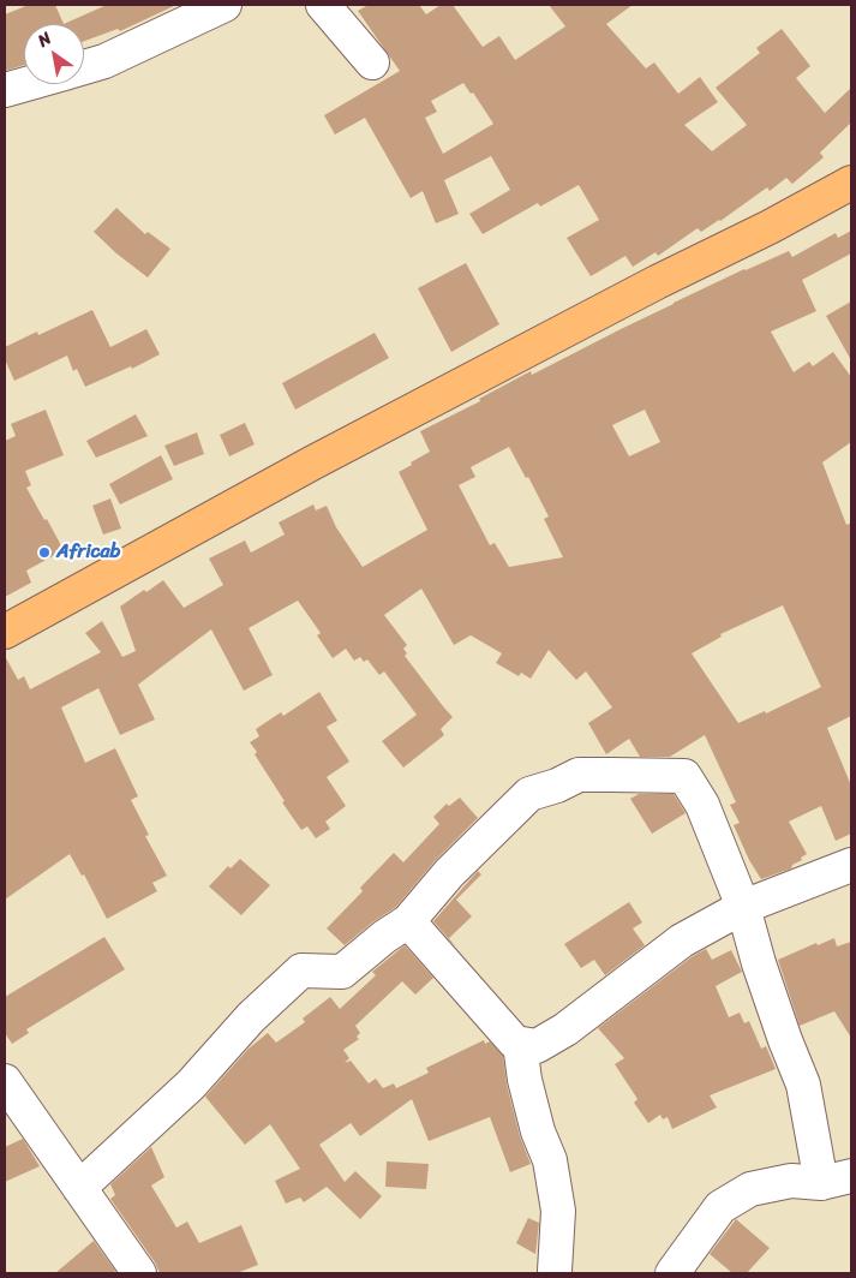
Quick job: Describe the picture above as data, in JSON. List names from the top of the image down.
{
  "places": ["Africab"],
  "north": "top left"
}
